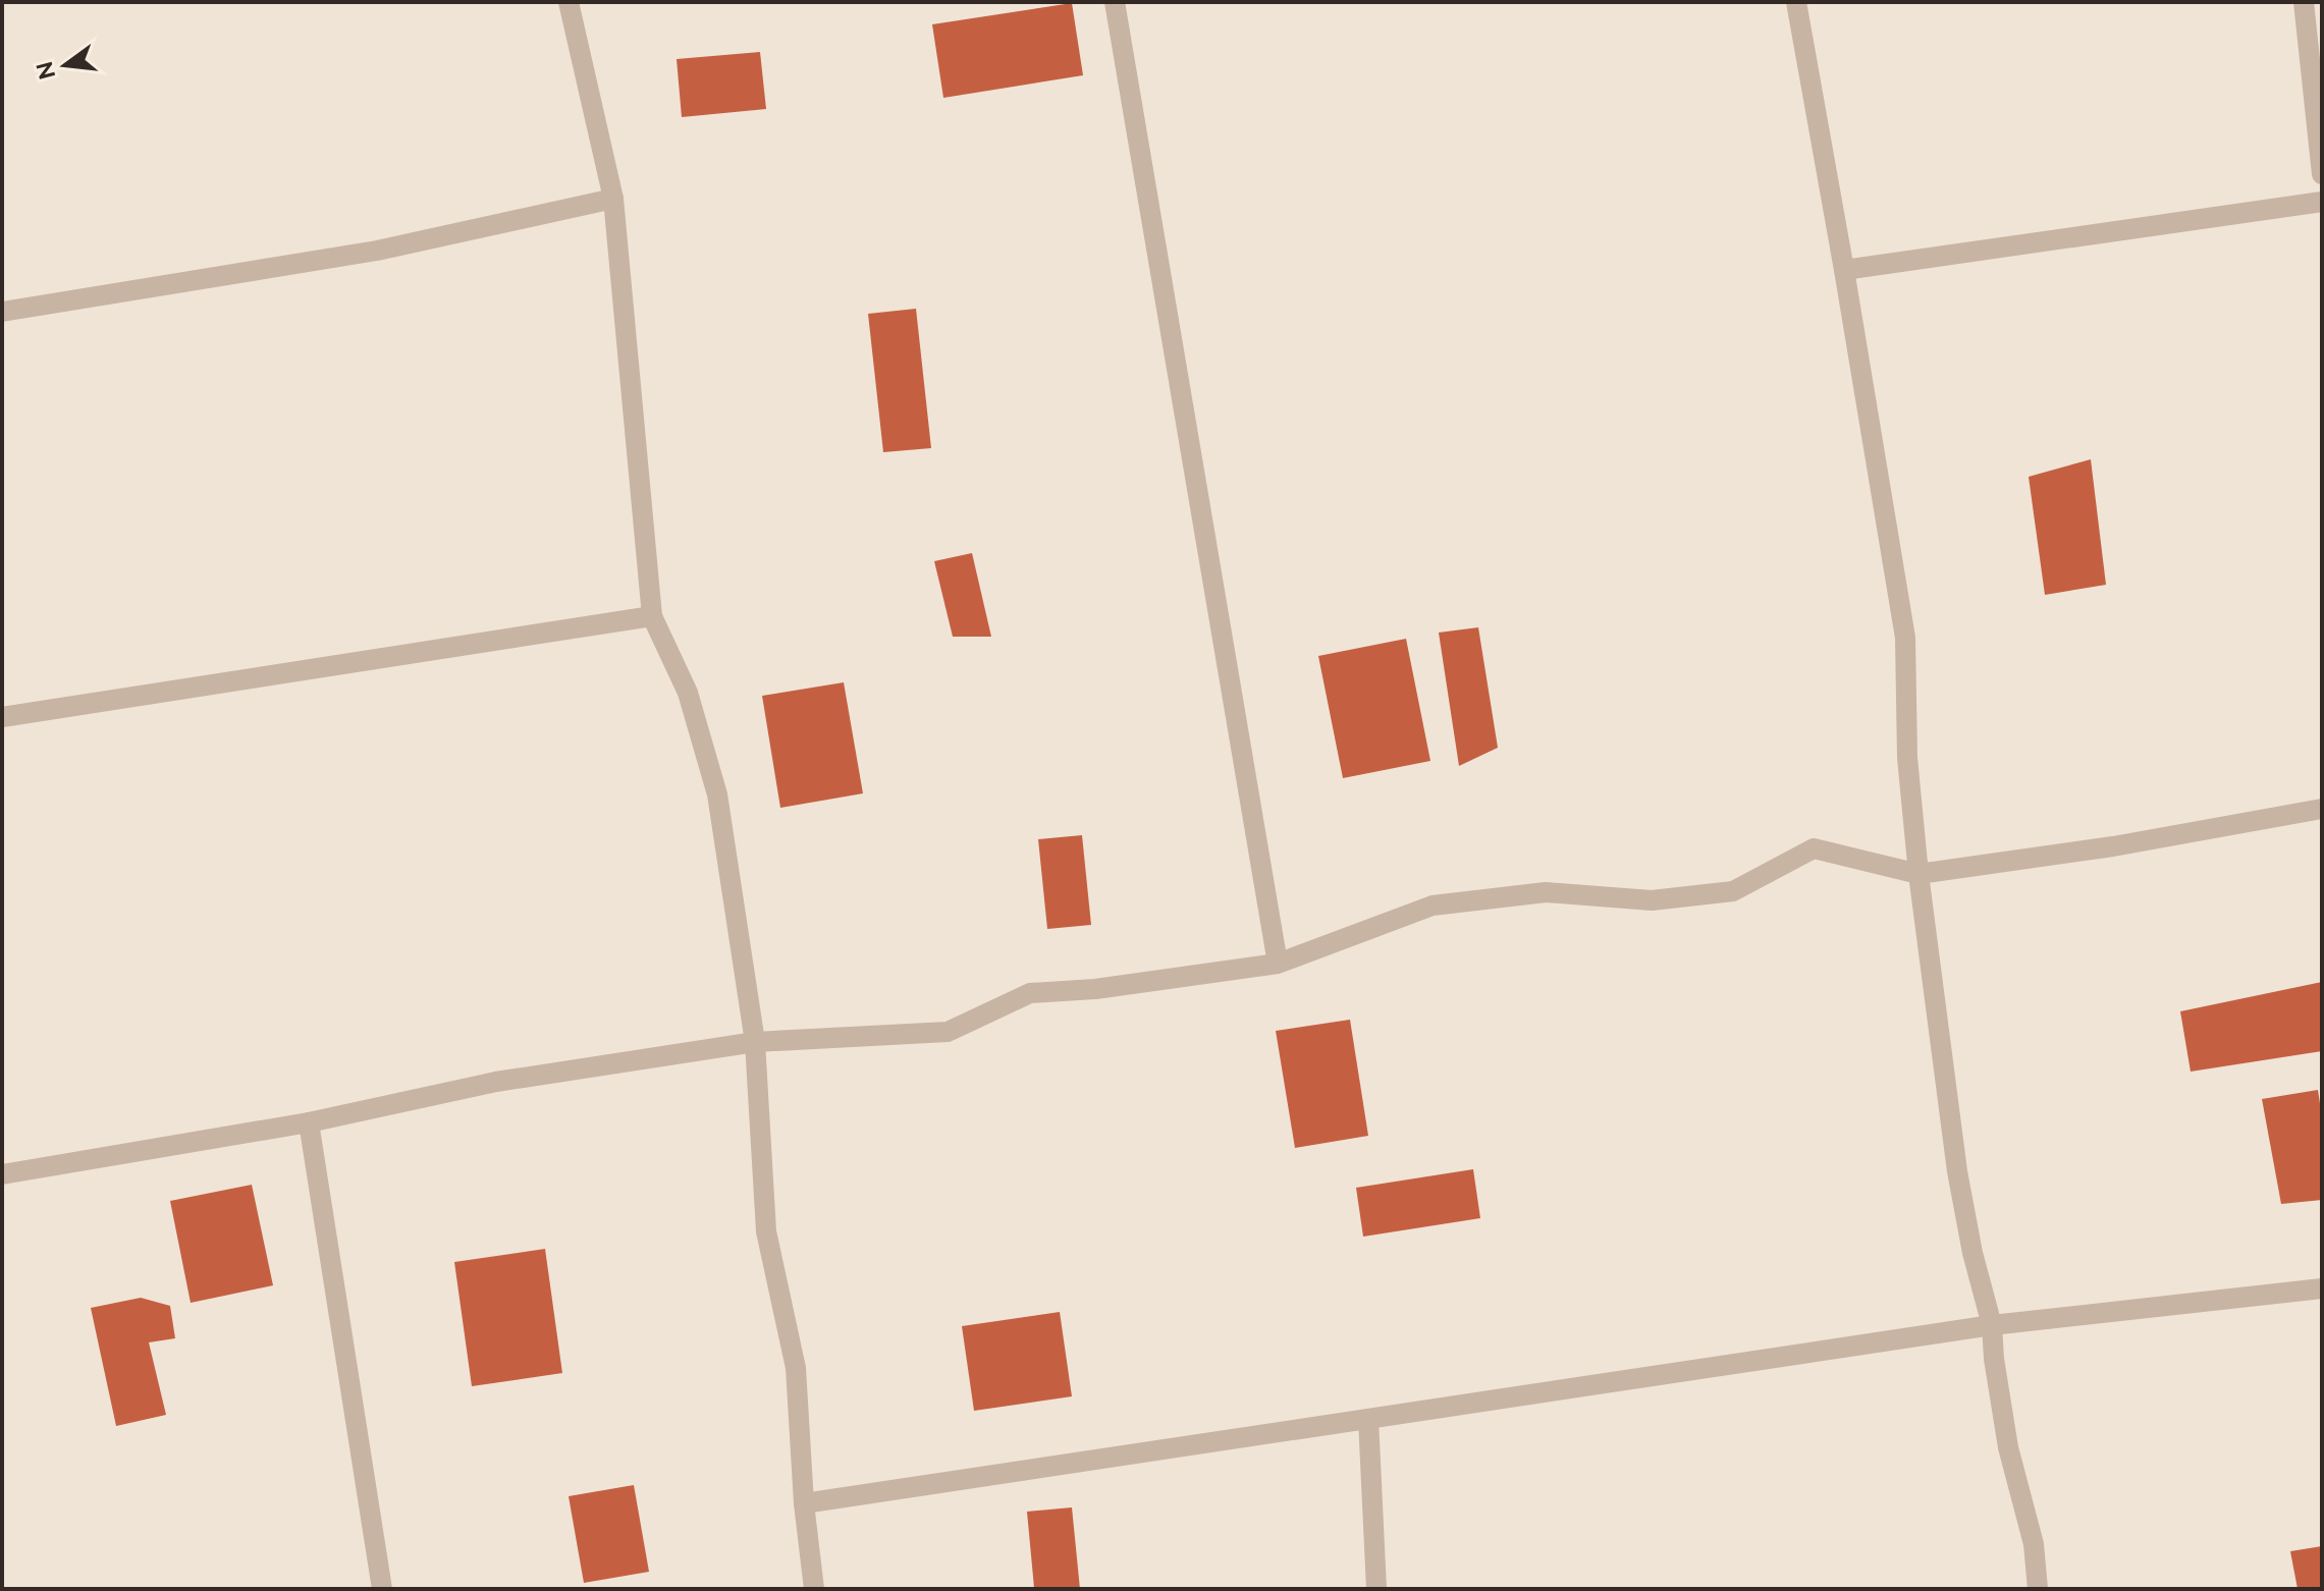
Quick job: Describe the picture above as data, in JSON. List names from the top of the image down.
{
  "north": "left"
}
